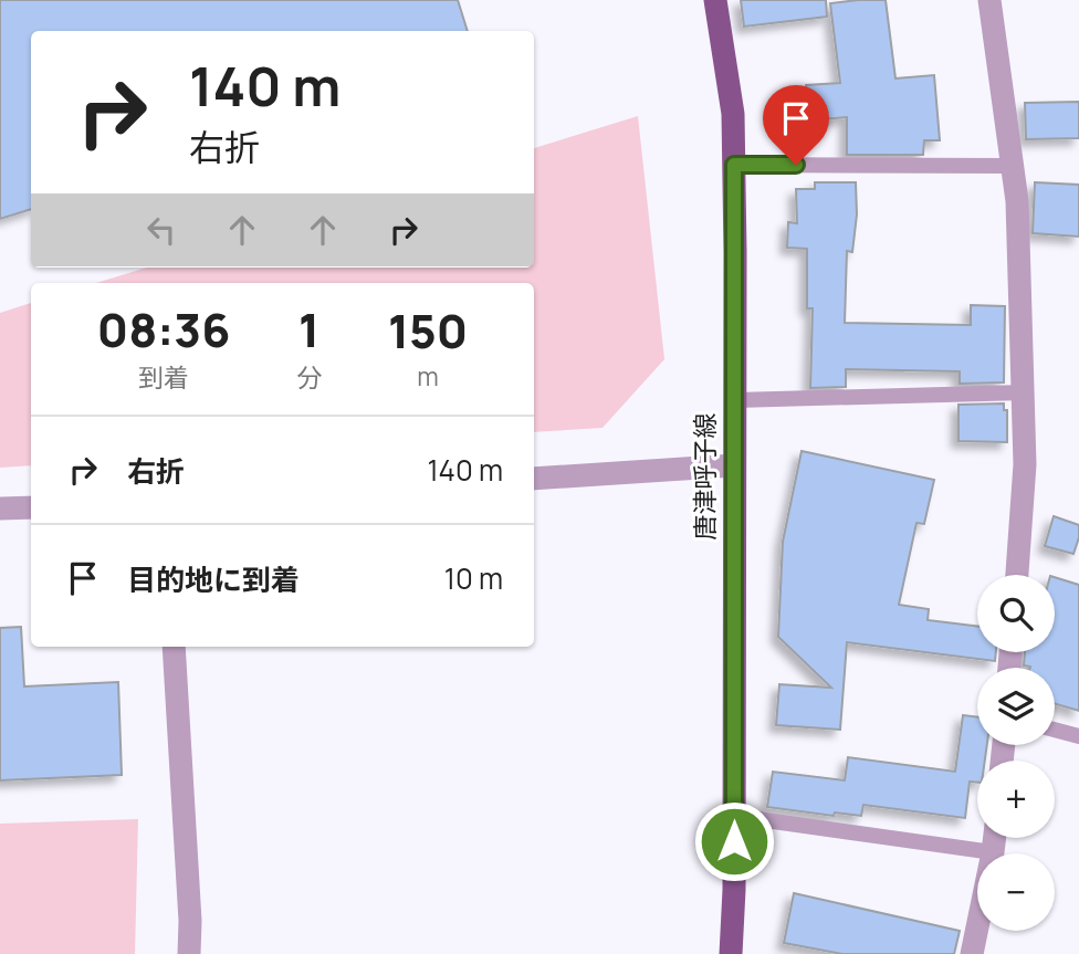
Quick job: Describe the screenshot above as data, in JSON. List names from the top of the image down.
{
  "streets": {
    "main road": ["唐津呼子線"]
  },
  "page": {
    "turn": ["140 m", "右折"],
    "eta": [
      "08:36",
      "到着",
      "1",
      "分",
      "150",
      "m"
    ],
    "list": [
      {
        "name": "右折",
        "value": "140 m"
      },
      {
        "name": "目的地に到着",
        "value": "10 m"
      }
    ],
    "map_buttons": ["+", "−"]
  }
}
